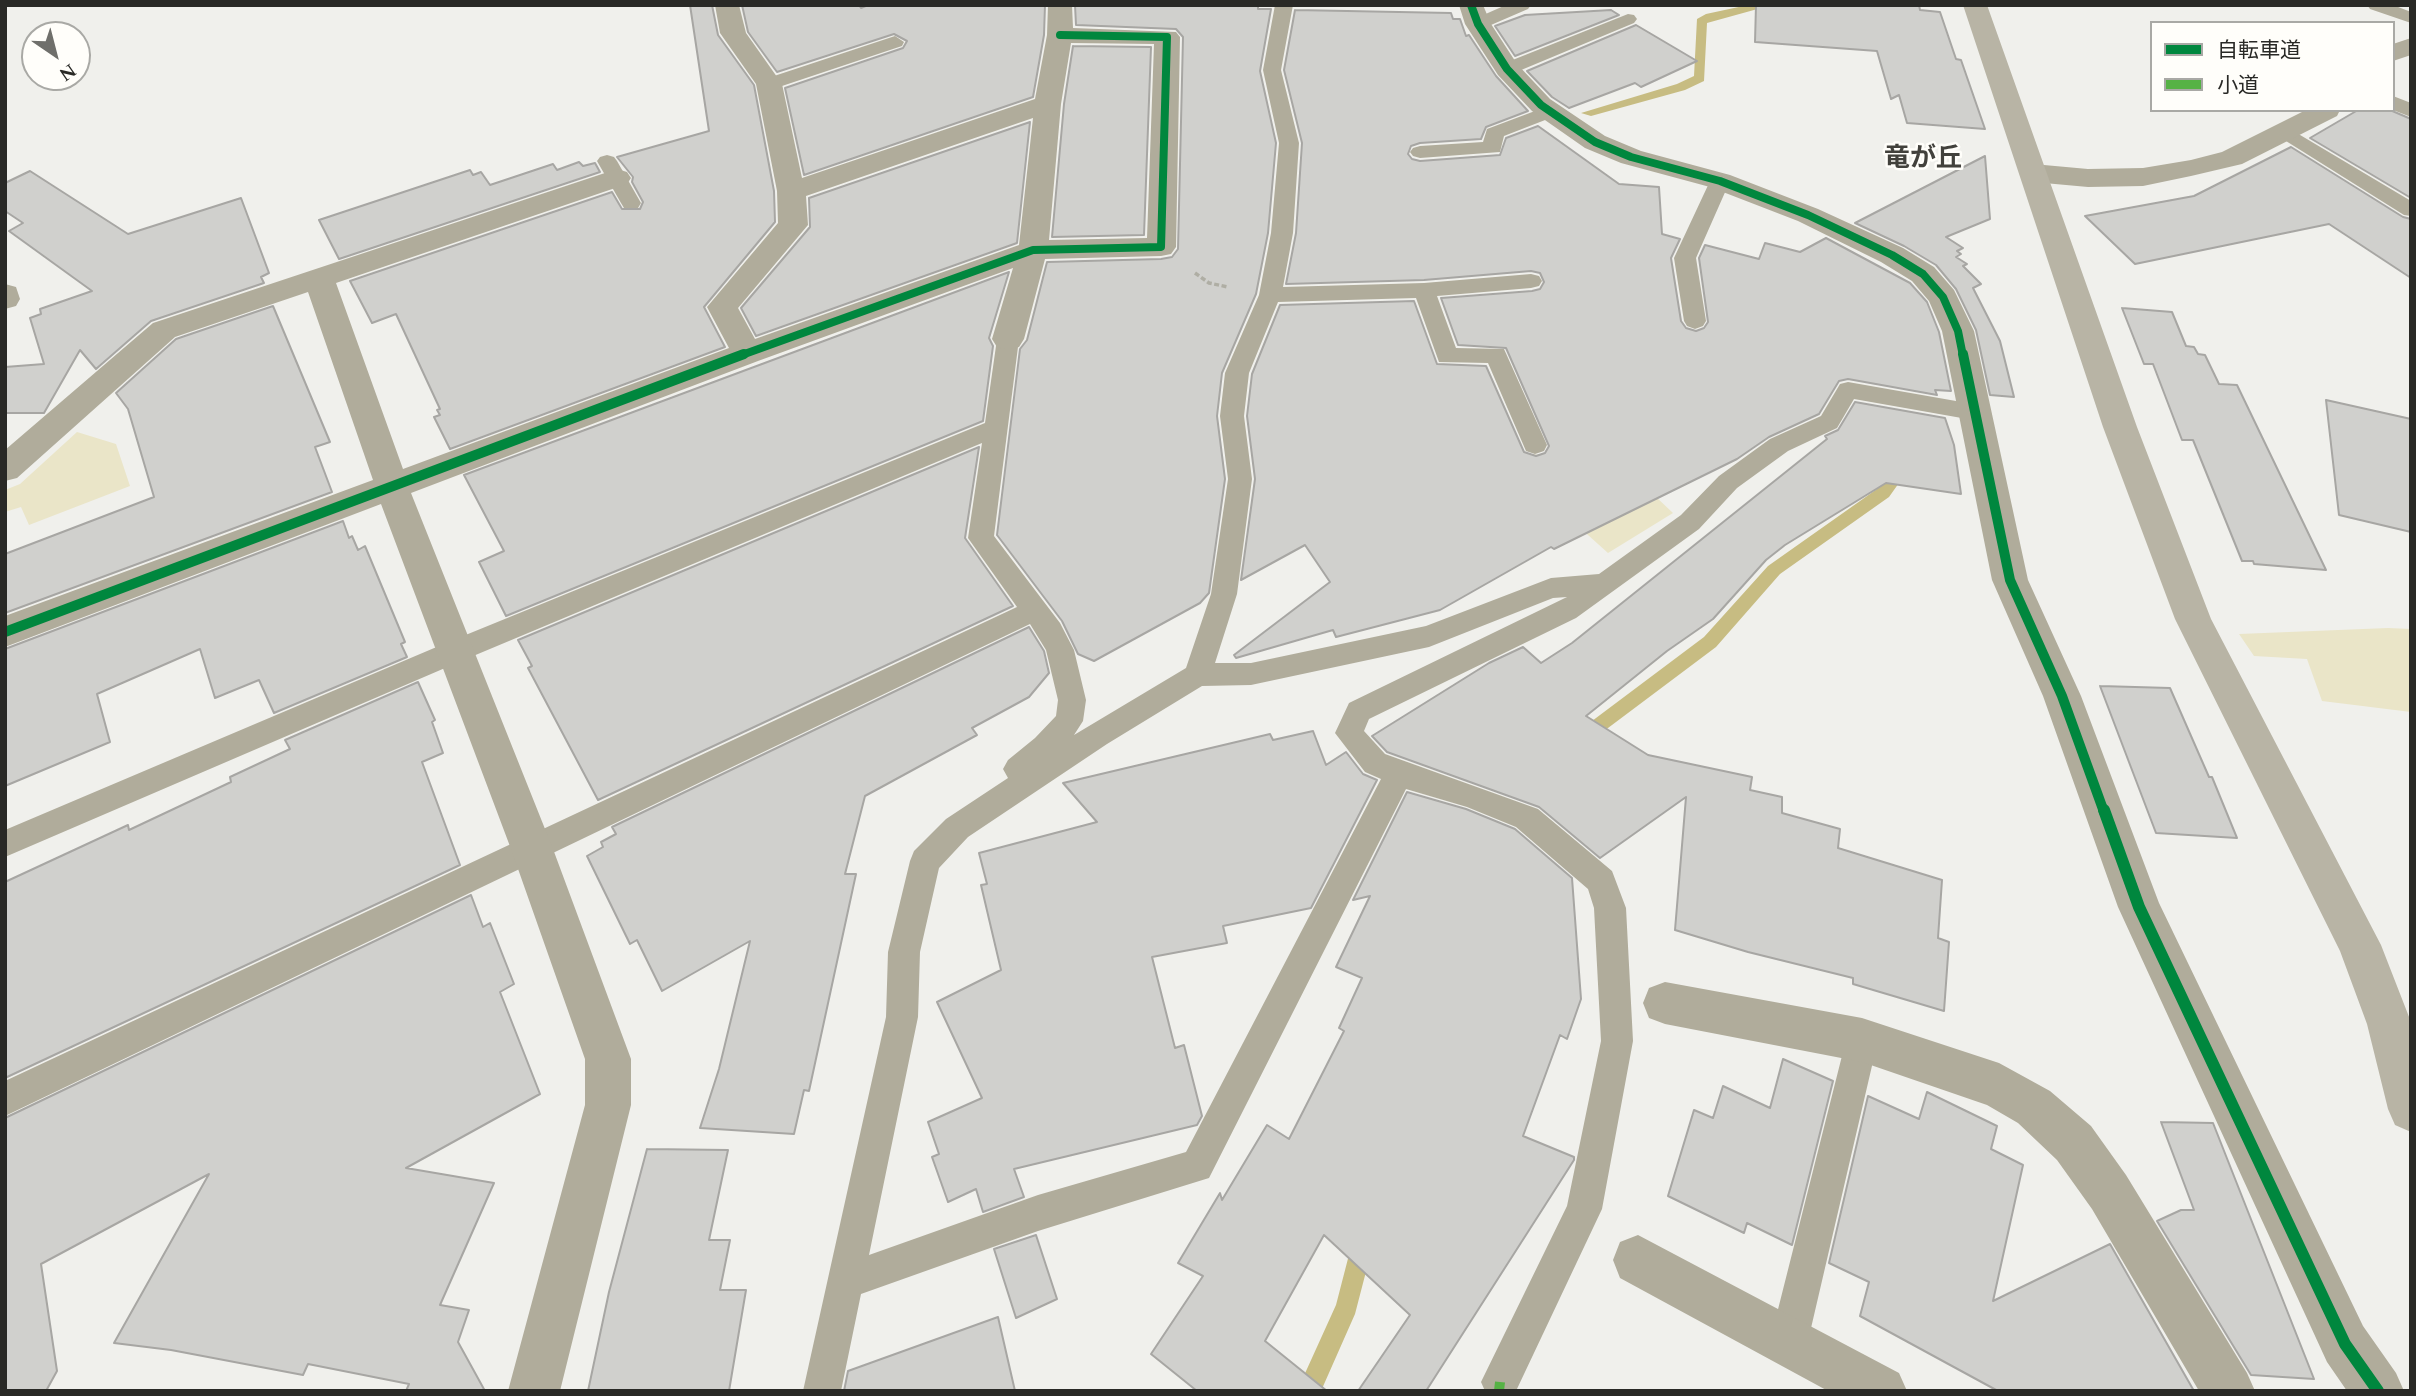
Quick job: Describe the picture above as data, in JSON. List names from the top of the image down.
{
  "districts": ["竜が丘"],
  "legend": ["自転車道", "小道"],
  "north": "bottom right"
}
